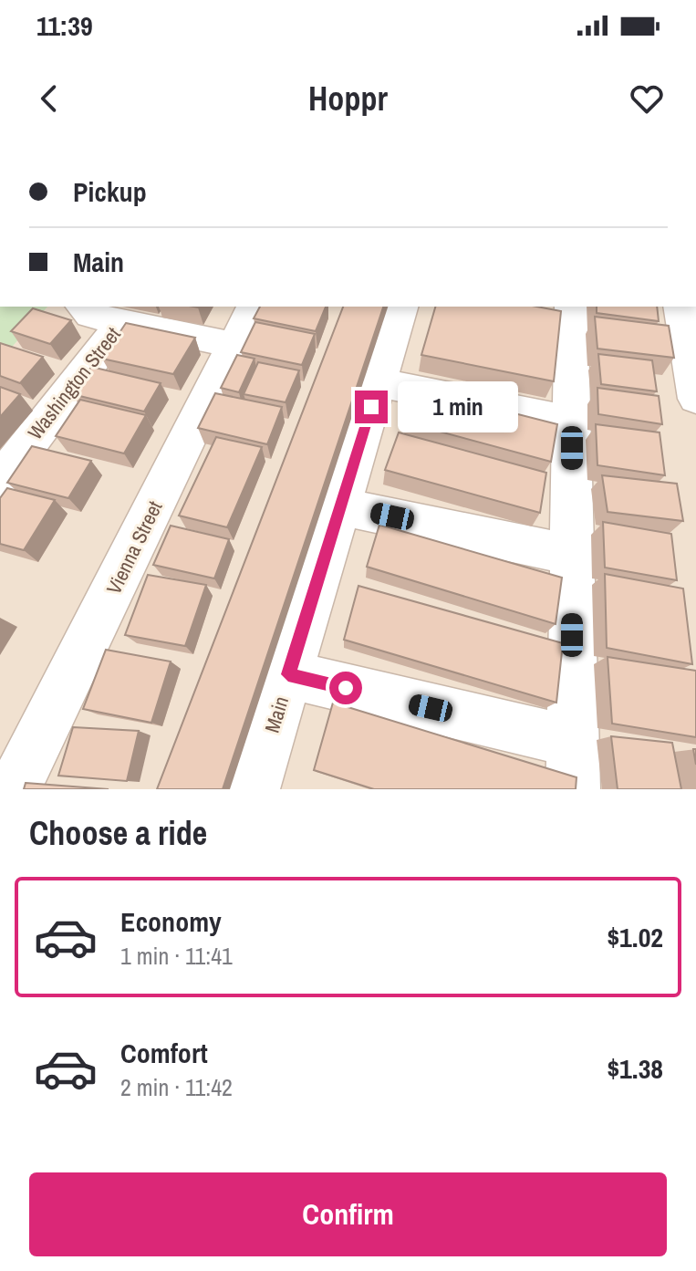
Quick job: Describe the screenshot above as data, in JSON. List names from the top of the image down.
{
  "streets": {
    "street": ["Washington Street", "Vienna Street", "Main"]
  },
  "page": {
    "status": "11:39",
    "header": "Hoppr",
    "banner": ["Pickup", "Main"],
    "bubble": "1 min",
    "heading": "Choose a ride",
    "list": [
      {
        "name": "Economy",
        "note": "1 min · 11:41",
        "value": "$1.02"
      },
      {
        "name": "Comfort",
        "note": "2 min · 11:42",
        "value": "$1.38"
      }
    ],
    "buttons": "Confirm"
  }
}
